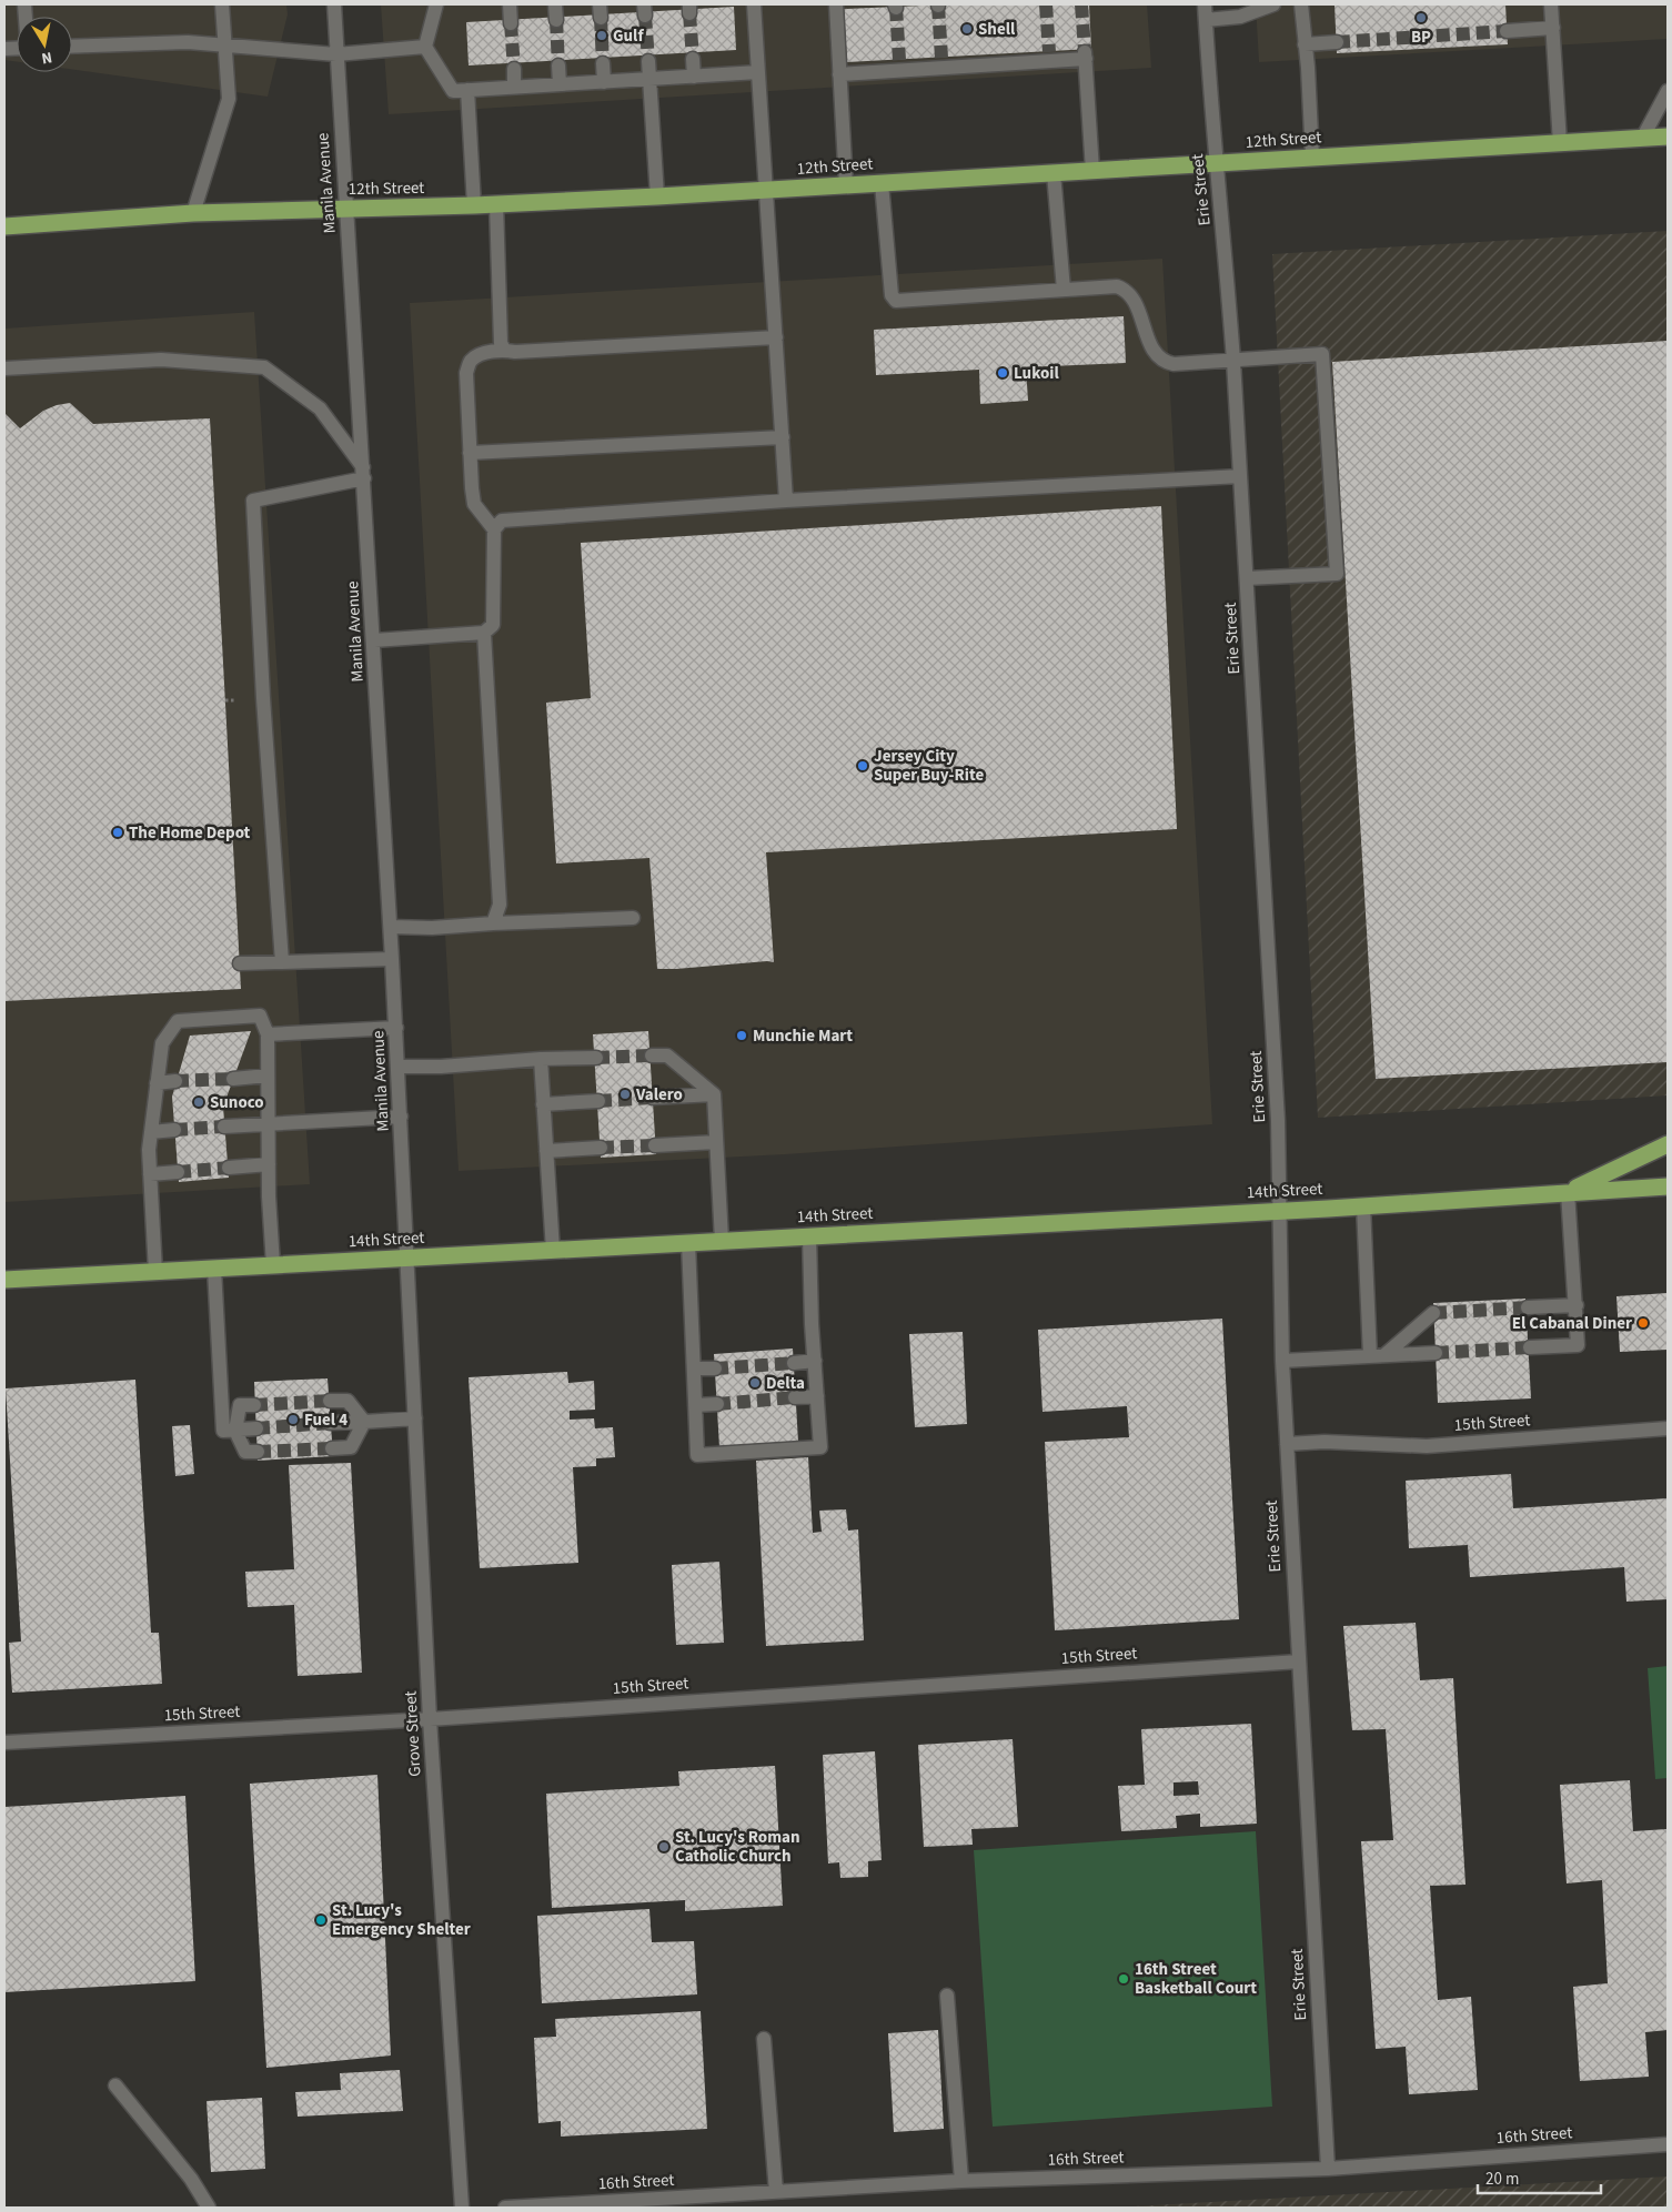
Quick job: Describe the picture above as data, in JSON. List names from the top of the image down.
{
  "streets": {
    "highway": ["12th Street", "14th Street"],
    "street": [
      "Manila Avenue",
      "Erie Street",
      "15th Street",
      "Grove Street",
      "16th Street"
    ]
  },
  "crossings": [
    ["12th Street", "Manila Avenue"],
    ["12th Street", "Erie Street"],
    ["Manila Avenue", "14th Street"],
    ["Manila Avenue", "Grove Street"],
    ["Erie Street", "14th Street"],
    ["Erie Street", "15th Street"],
    ["Erie Street", "16th Street"],
    ["14th Street", "Grove Street"],
    ["15th Street", "Grove Street"]
  ],
  "places": [
    "BP",
    "Shell",
    "Gulf",
    "Lukoil",
    "Jersey City Super Buy-Rite",
    "The Home Depot",
    "Munchie Mart",
    "Valero",
    "Sunoco",
    "El Cabanal Diner",
    "Delta",
    "Fuel 4",
    "St. Lucy's Roman Catholic Church",
    "St. Lucy's Emergency Shelter",
    "16th Street Basketball Court"
  ],
  "scale_bar": "20 m",
  "north": "bottom"
}
